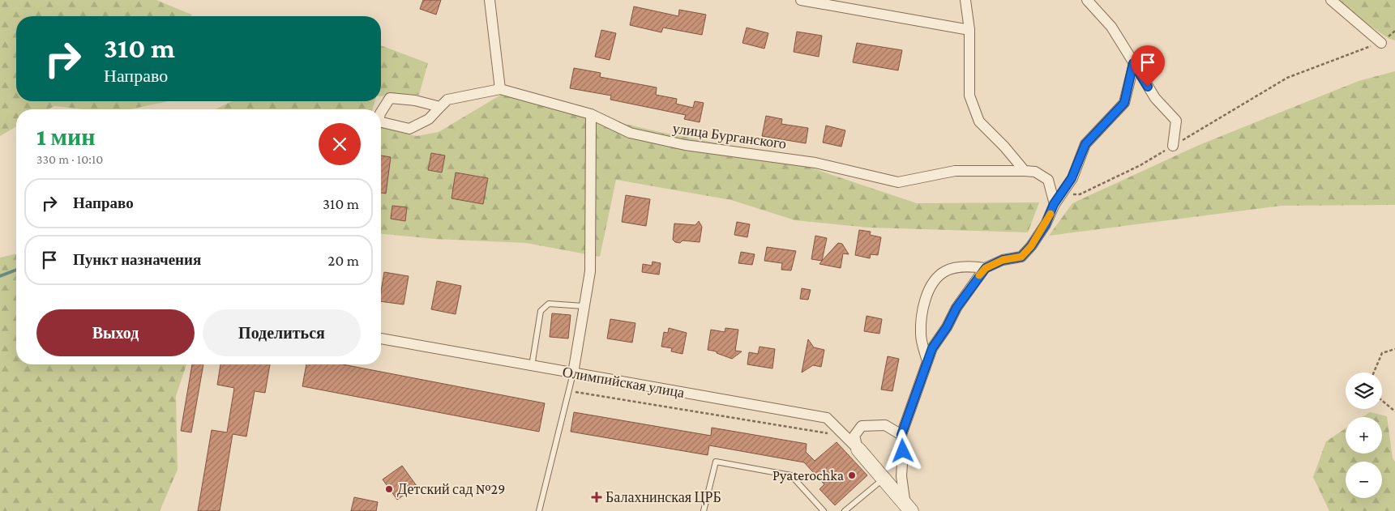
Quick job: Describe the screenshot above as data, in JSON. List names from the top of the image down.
{
  "streets": {
    "street": ["улица Бурганского", "Олимпийская улица"]
  },
  "places": {
    "other": ["Pyaterochka", "Детский сад №29"],
    "health": ["Балахнинская ЦРБ"]
  },
  "page": {
    "turn": ["310 m", "Направо"],
    "heading": ["1 мин", "330 m · 10:10"],
    "list": [
      {
        "name": "Направо",
        "value": "310 m"
      },
      {
        "name": "Пункт назначения",
        "value": "20 m"
      }
    ],
    "buttons": ["Выход", "Поделиться"],
    "map_buttons": ["+", "−"]
  }
}
